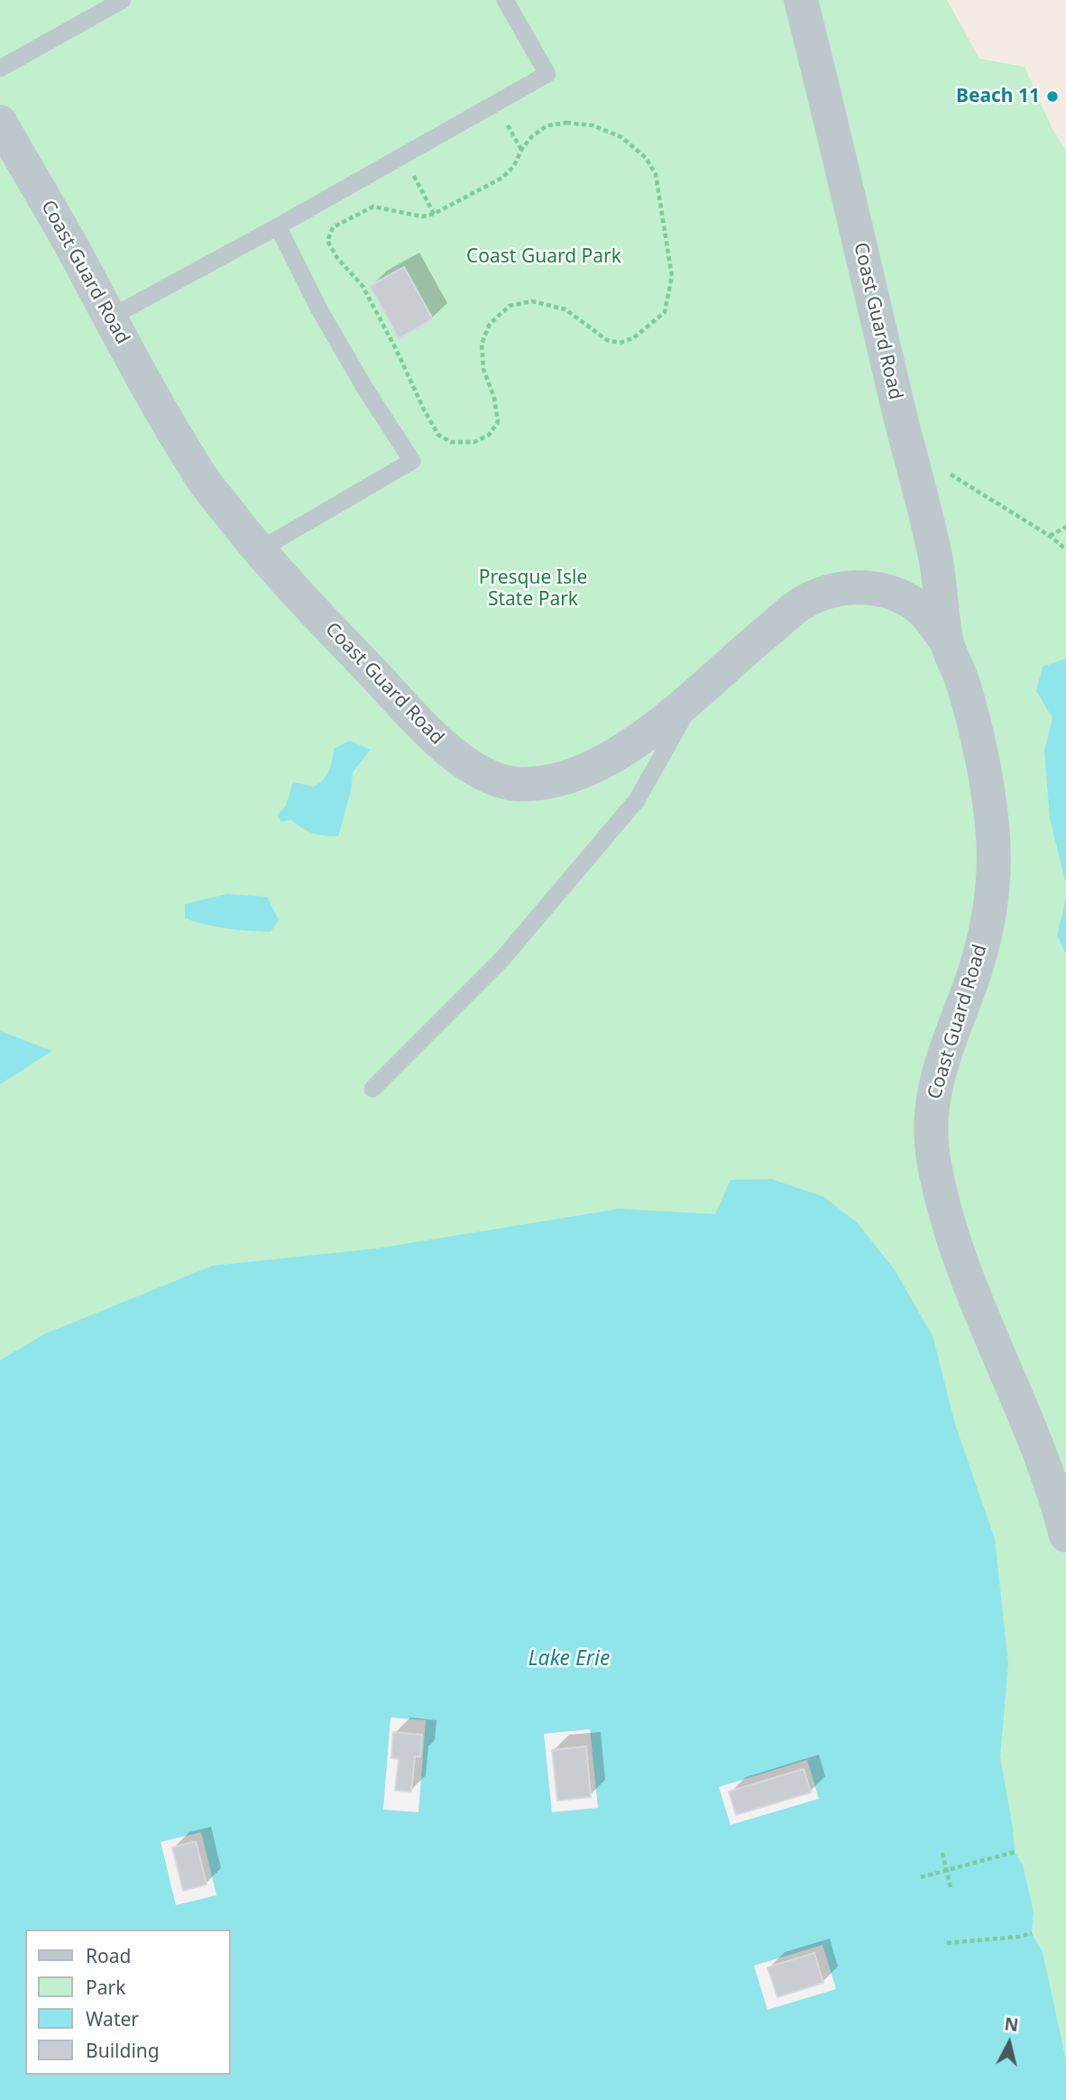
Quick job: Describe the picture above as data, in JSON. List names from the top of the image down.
{
  "streets": {
    "street": ["Coast Guard Road"]
  },
  "water": ["Lake Erie"],
  "parks": ["Coast Guard Park", "Presque Isle State Park"],
  "places": ["Beach 11"],
  "legend": [
    "Road",
    "Park",
    "Water",
    "Building"
  ],
  "north": "top"
}
